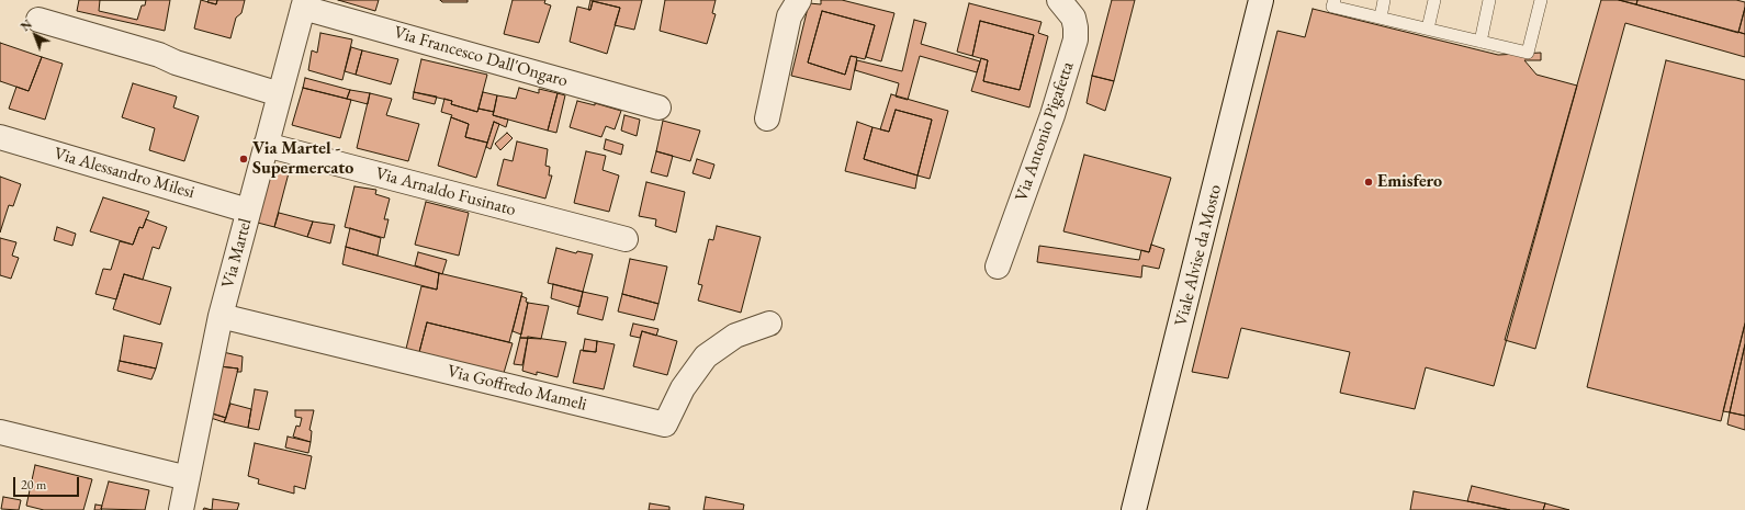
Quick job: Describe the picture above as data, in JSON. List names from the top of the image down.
{
  "streets": {
    "street": [
      "Via Francesco Dall'Ongaro",
      "Via Antonio Pigafetta",
      "Via Alessandro Milesi",
      "Via Arnaldo Fusinato",
      "Via Martel",
      "Viale Alvise da Mosto",
      "Via Goffredo Mameli"
    ]
  },
  "crossings": [
    ["Via Francesco Dall'Ongaro", "Via Martel"],
    ["Via Alessandro Milesi", "Via Martel"],
    ["Via Arnaldo Fusinato", "Via Martel"],
    ["Via Martel", "Via Goffredo Mameli"]
  ],
  "places": ["Via Martel - Supermercato", "Emisfero"],
  "scale_bar": "20 m",
  "north": "top left"
}
